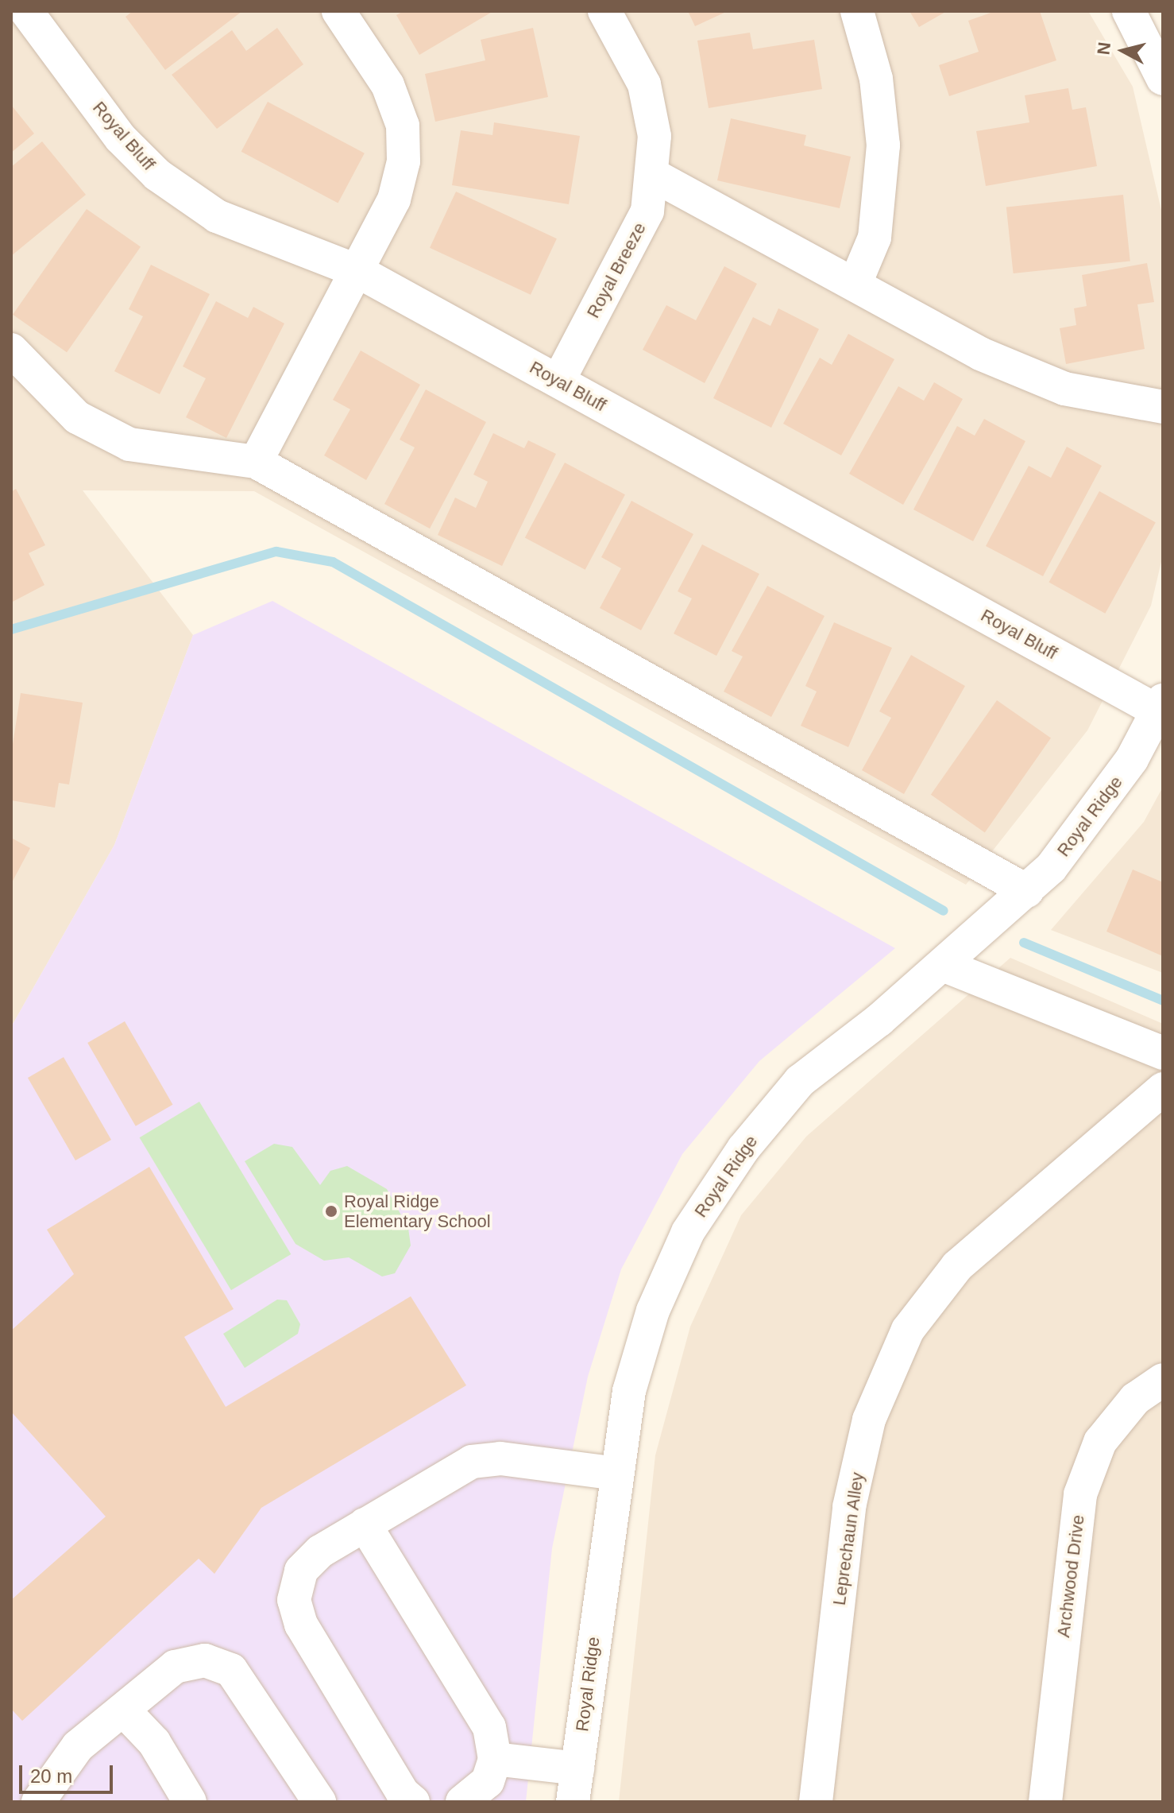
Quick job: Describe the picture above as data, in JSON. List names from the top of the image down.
{
  "streets": {
    "street": [
      "Royal Bluff",
      "Royal Breeze",
      "Royal Ridge",
      "Leprechaun Alley",
      "Archwood Drive"
    ]
  },
  "crossings": [
    ["Royal Bluff", "Royal Breeze"],
    ["Royal Bluff", "Royal Ridge"]
  ],
  "places": ["Royal Ridge Elementary School"],
  "scale_bar": "20 m",
  "north": "left"
}
